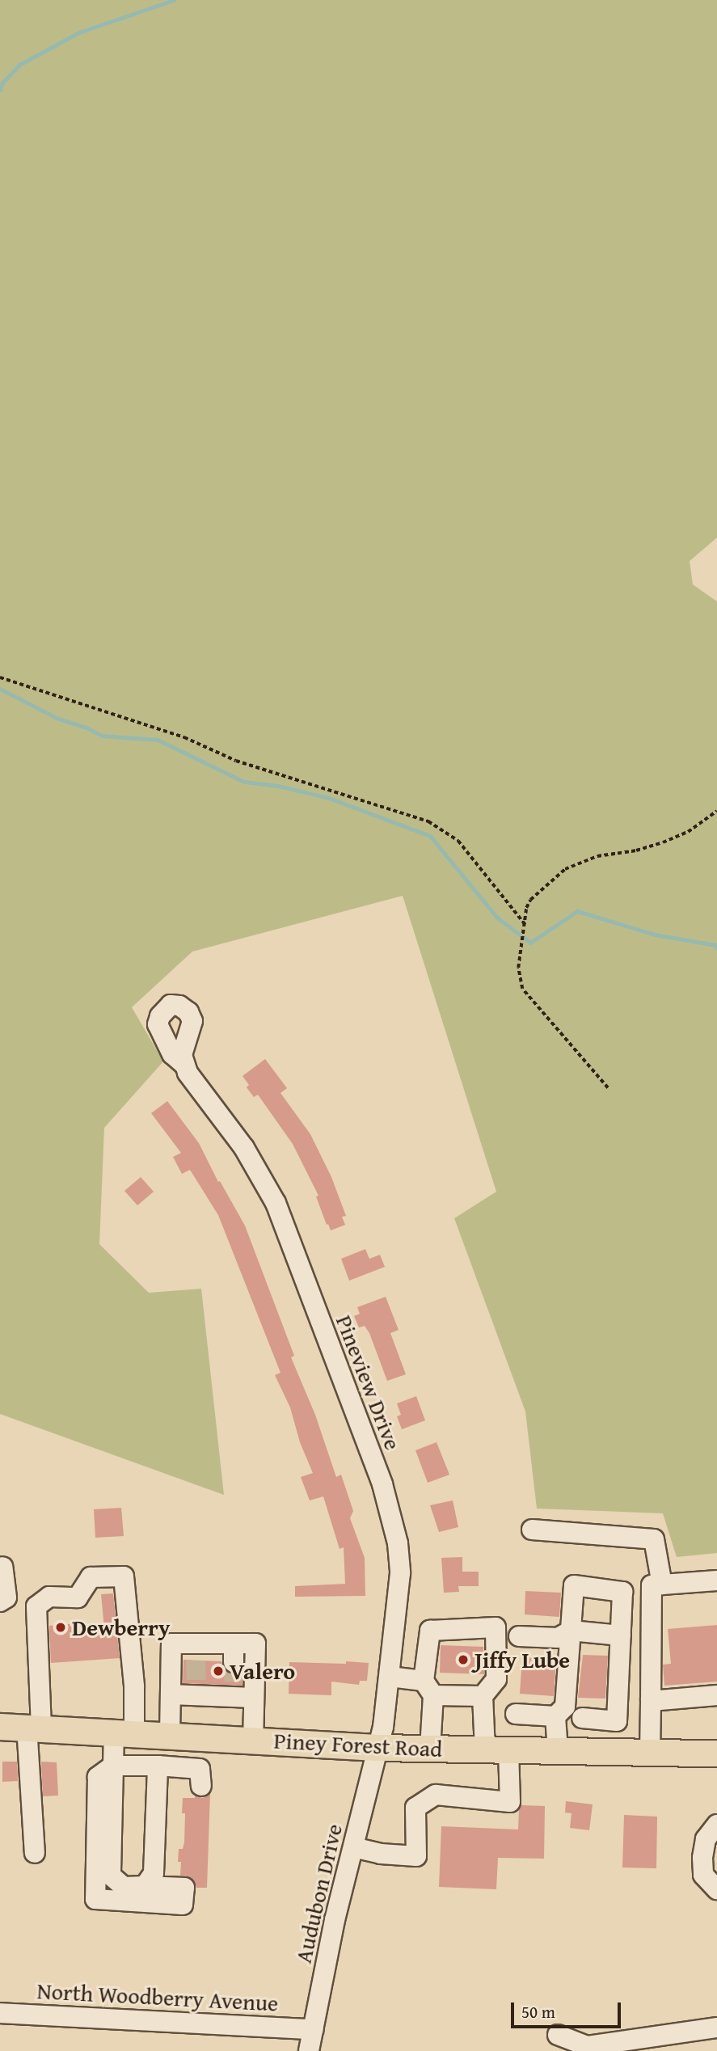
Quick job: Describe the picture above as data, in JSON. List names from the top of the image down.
{
  "streets": {
    "main road": ["Piney Forest Road"],
    "street": ["Pineview Drive", "Audubon Drive", "North Woodberry Avenue"]
  },
  "crossings": [
    ["Pineview Drive", "Piney Forest Road"],
    ["Pineview Drive", "Audubon Drive"],
    ["Piney Forest Road", "Audubon Drive"],
    ["Audubon Drive", "North Woodberry Avenue"]
  ],
  "places": ["Dewberry", "Jiffy Lube", "Valero"],
  "scale_bar": "50 m"
}
